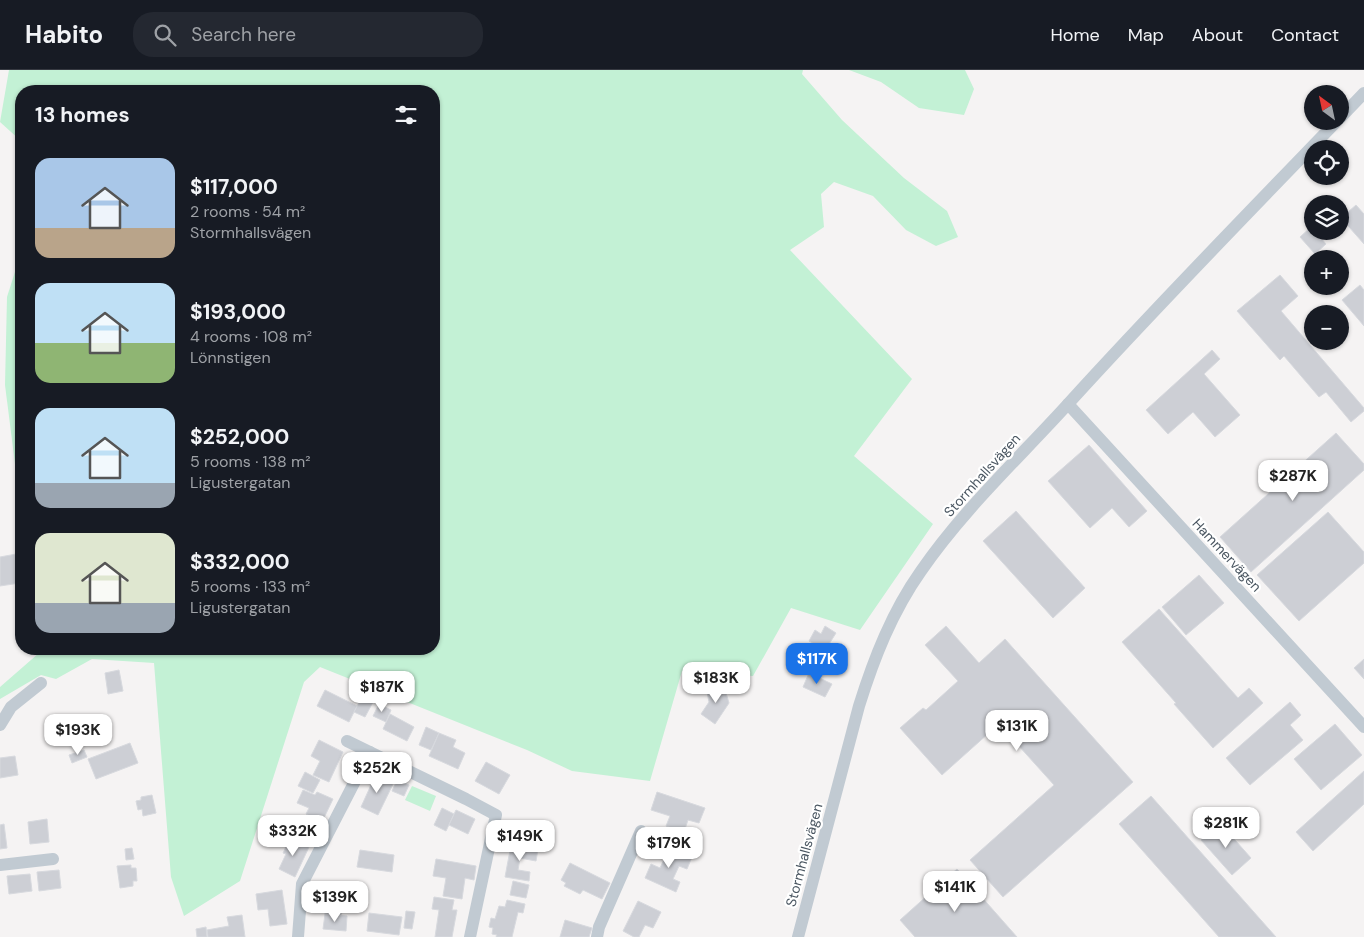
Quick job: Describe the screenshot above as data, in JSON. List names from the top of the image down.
{
  "streets": {
    "street": ["Stormhallsvägen", "Hammervägen"]
  },
  "crossings": [
    ["Stormhallsvägen", "Hammervägen"]
  ],
  "north": "top left",
  "page": {
    "header": "Habito",
    "search": "Search here",
    "nav": [
      "Home",
      "Map",
      "About",
      "Contact"
    ],
    "map_buttons": ["+", "−"],
    "heading": "13 homes",
    "list": [
      {
        "name": "$117,000",
        "note": "2 rooms · 54 m² · Stormhallsvägen"
      },
      {
        "name": "$193,000",
        "note": "4 rooms · 108 m² · Lönnstigen"
      },
      {
        "name": "$252,000",
        "note": "5 rooms · 138 m² · Ligustergatan"
      },
      {
        "name": "$332,000",
        "note": "5 rooms · 133 m² · Ligustergatan"
      }
    ],
    "price": [
      "$287K",
      "$117K",
      "$183K",
      "$187K",
      "$131K",
      "$193K",
      "$252K",
      "$281K",
      "$332K",
      "$149K",
      "$179K",
      "$141K",
      "$139K"
    ]
  }
}
